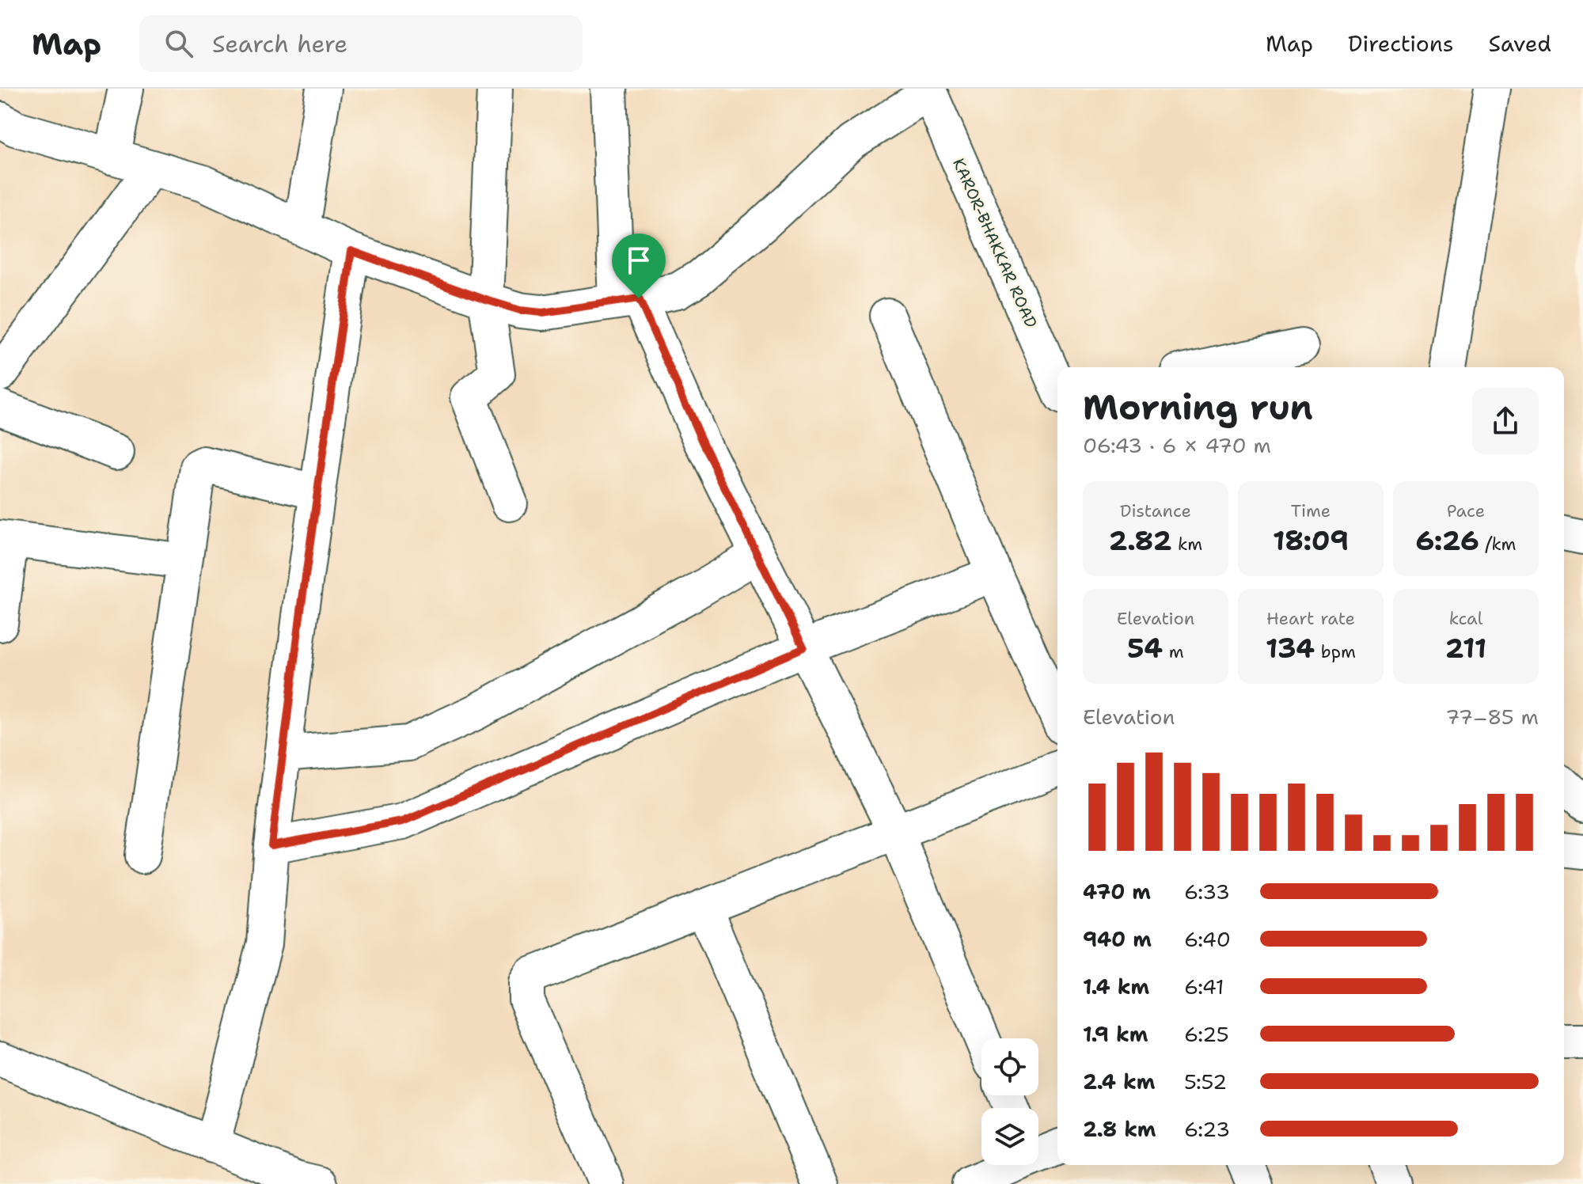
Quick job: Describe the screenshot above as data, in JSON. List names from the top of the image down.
{
  "streets": {
    "street": ["KAROR-BHAKKAR ROAD"]
  },
  "page": {
    "header": "Map",
    "search": "Search here",
    "nav": ["Map", "Directions", "Saved"],
    "heading": ["Morning run", "06:43 · 6 × 470 m"],
    "stats": [
      ["Distance", "2.82 km"],
      ["Time", "18:09"],
      ["Pace", "6:26 /km"],
      ["Elevation", "54 m"],
      ["Heart rate", "134 bpm"],
      ["kcal", "211"]
    ],
    "chart": ["Elevation", "77–85 m"],
    "list": [
      {
        "name": "470 m",
        "note": "6:33"
      },
      {
        "name": "940 m",
        "note": "6:40"
      },
      {
        "name": "1.4 km",
        "note": "6:41"
      },
      {
        "name": "1.9 km",
        "note": "6:25"
      },
      {
        "name": "2.4 km",
        "note": "5:52"
      },
      {
        "name": "2.8 km",
        "note": "6:23"
      }
    ]
  }
}
